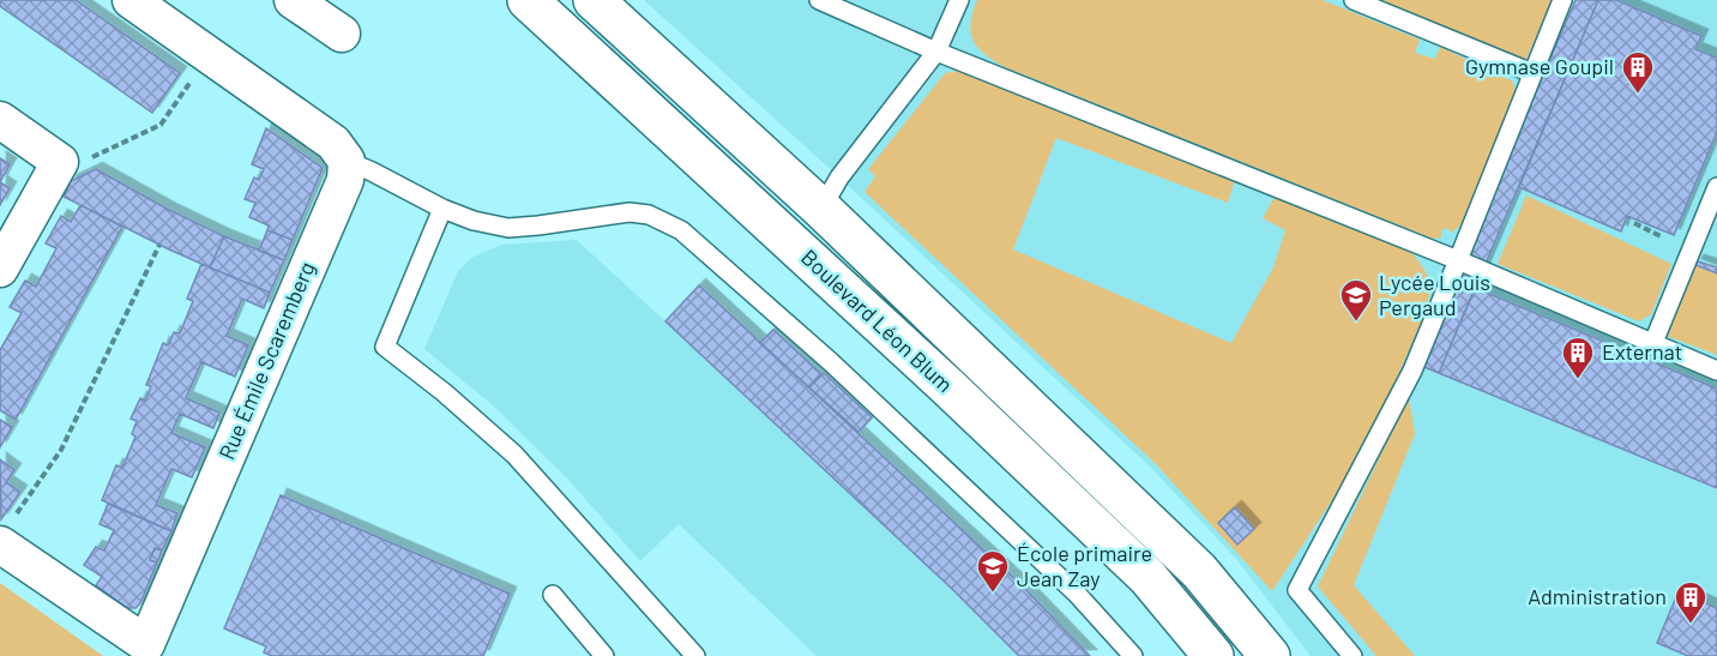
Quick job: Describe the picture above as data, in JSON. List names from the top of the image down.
{
  "streets": {
    "main road": ["Boulevard Léon Blum"],
    "street": ["Rue Émile Scaremberg"]
  },
  "places": {
    "building": ["Gymnase Goupil", "Externat", "Administration"],
    "school or university": ["Lycée Louis Pergaud", "École primaire Jean Zay"]
  }
}
